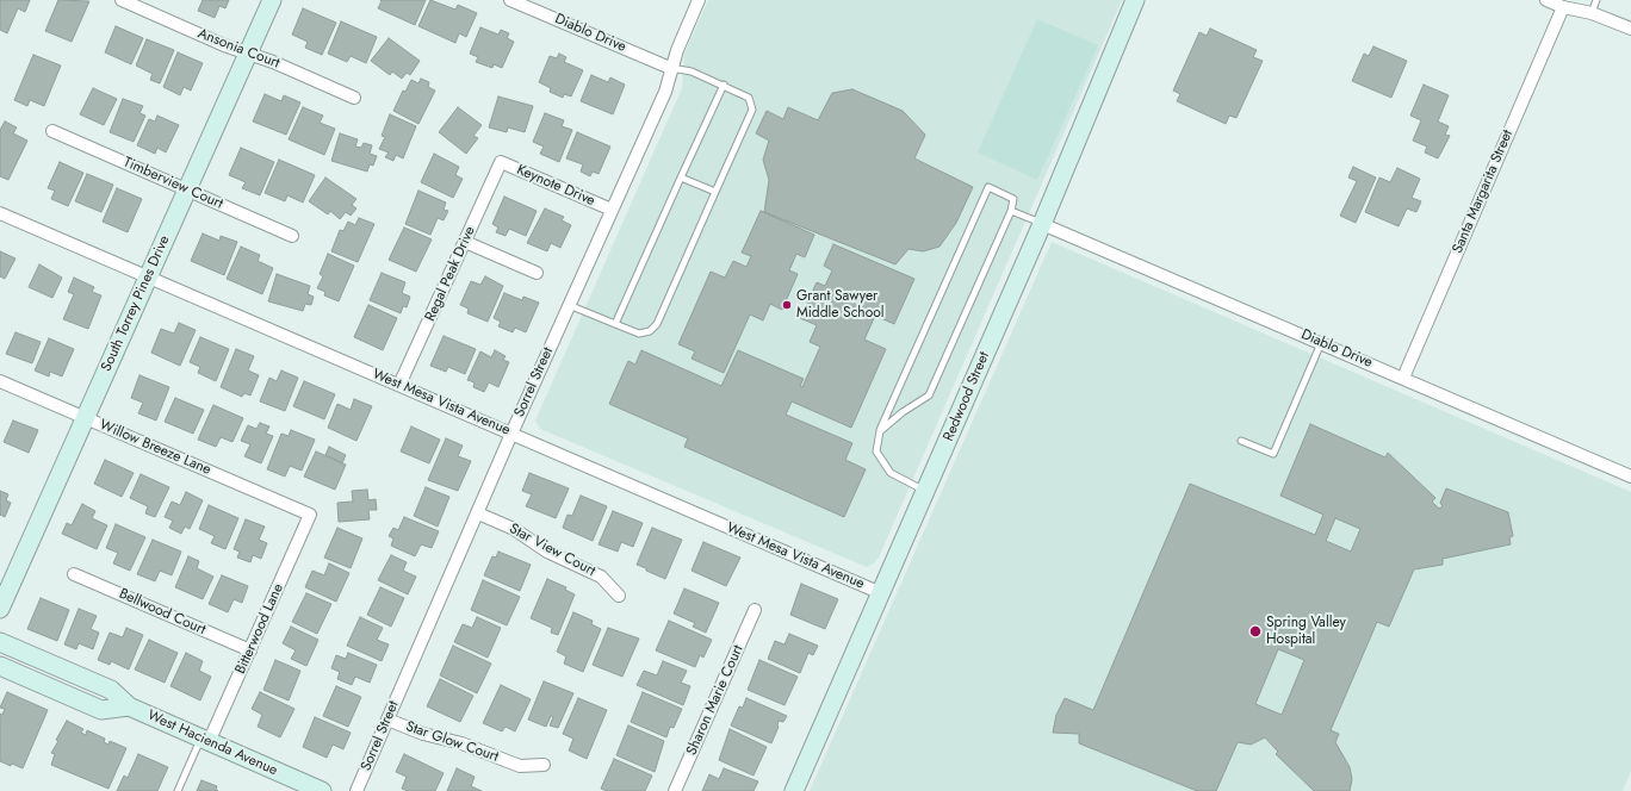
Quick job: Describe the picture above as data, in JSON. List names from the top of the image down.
{
  "streets": {
    "main road": ["South Torrey Pines Drive", "Redwood Street", "West Hacienda Avenue"],
    "street": [
      "Diablo Drive",
      "Ansonia Court",
      "Timberview Court",
      "Keynote Drive",
      "Santa Margarita Street",
      "Regal Peak Drive",
      "Sorrel Street",
      "West Mesa Vista Avenue",
      "Willow Breeze Lane",
      "Star View Court",
      "Bellwood Court",
      "Bitterwood Lane",
      "Sharon Marie Court",
      "Star Glow Court"
    ]
  },
  "crossings": [
    ["Diablo Drive", "Santa Margarita Street"],
    ["Diablo Drive", "Sorrel Street"],
    ["Diablo Drive", "Redwood Street"],
    ["Ansonia Court", "South Torrey Pines Drive"],
    ["Timberview Court", "South Torrey Pines Drive"],
    ["Keynote Drive", "Regal Peak Drive"],
    ["Keynote Drive", "Sorrel Street"],
    ["Regal Peak Drive", "West Mesa Vista Avenue"],
    ["South Torrey Pines Drive", "West Mesa Vista Avenue"],
    ["South Torrey Pines Drive", "Willow Breeze Lane"],
    ["Sorrel Street", "West Mesa Vista Avenue"],
    ["Sorrel Street", "Star View Court"],
    ["Sorrel Street", "Star Glow Court"],
    ["Redwood Street", "West Mesa Vista Avenue"],
    ["Willow Breeze Lane", "Bitterwood Lane"],
    ["Bellwood Court", "Bitterwood Lane"],
    ["Bitterwood Lane", "West Hacienda Avenue"]
  ],
  "places": ["Grant Sawyer Middle School", "Spring Valley Hospital"]
}
